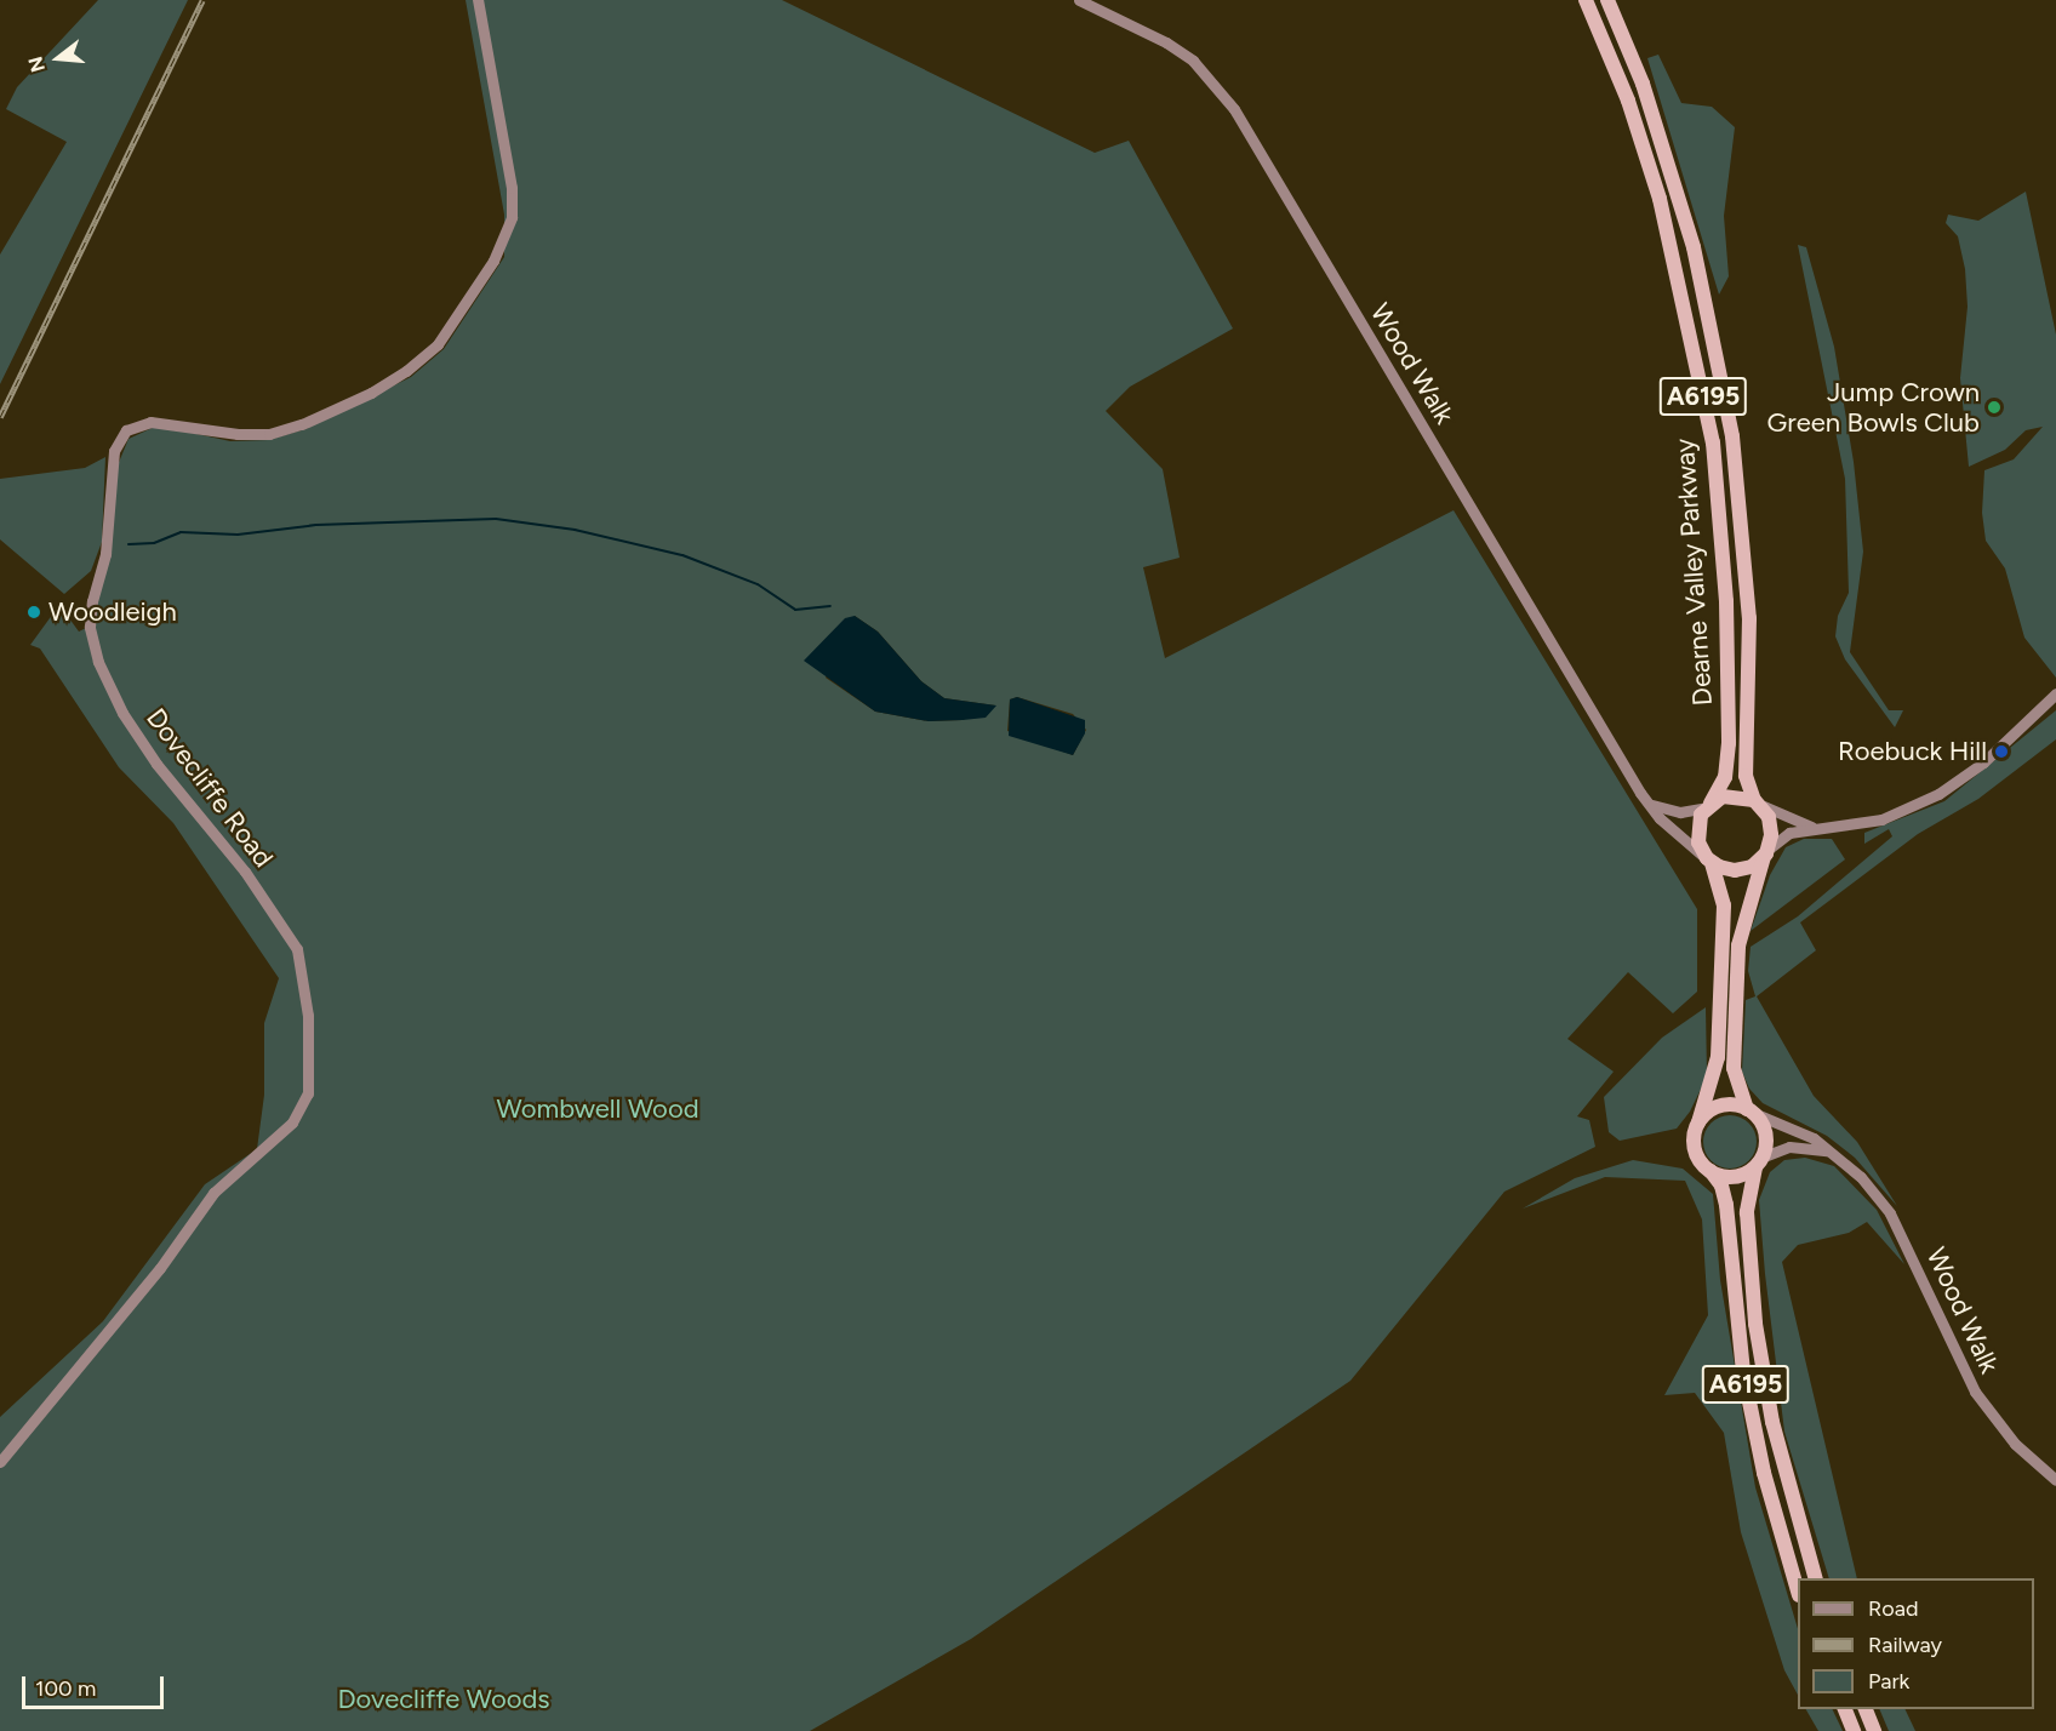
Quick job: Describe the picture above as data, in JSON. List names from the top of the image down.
{
  "streets": {
    "highway": ["A6195", "Dearne Valley Parkway"],
    "street": ["Wood Walk", "Dovecliffe Road"]
  },
  "crossings": [
    ["Wood Walk", "A6195"],
    ["Wood Walk", "Dearne Valley Parkway"],
    ["A6195", "Dearne Valley Parkway"]
  ],
  "parks": ["Wombwell Wood", "Dovecliffe Woods"],
  "places": ["Jump Crown Green Bowls Club", "Woodleigh", "Roebuck Hill"],
  "legend": ["Road", "Railway", "Park"],
  "scale_bar": "100 m",
  "north": "left"
}
